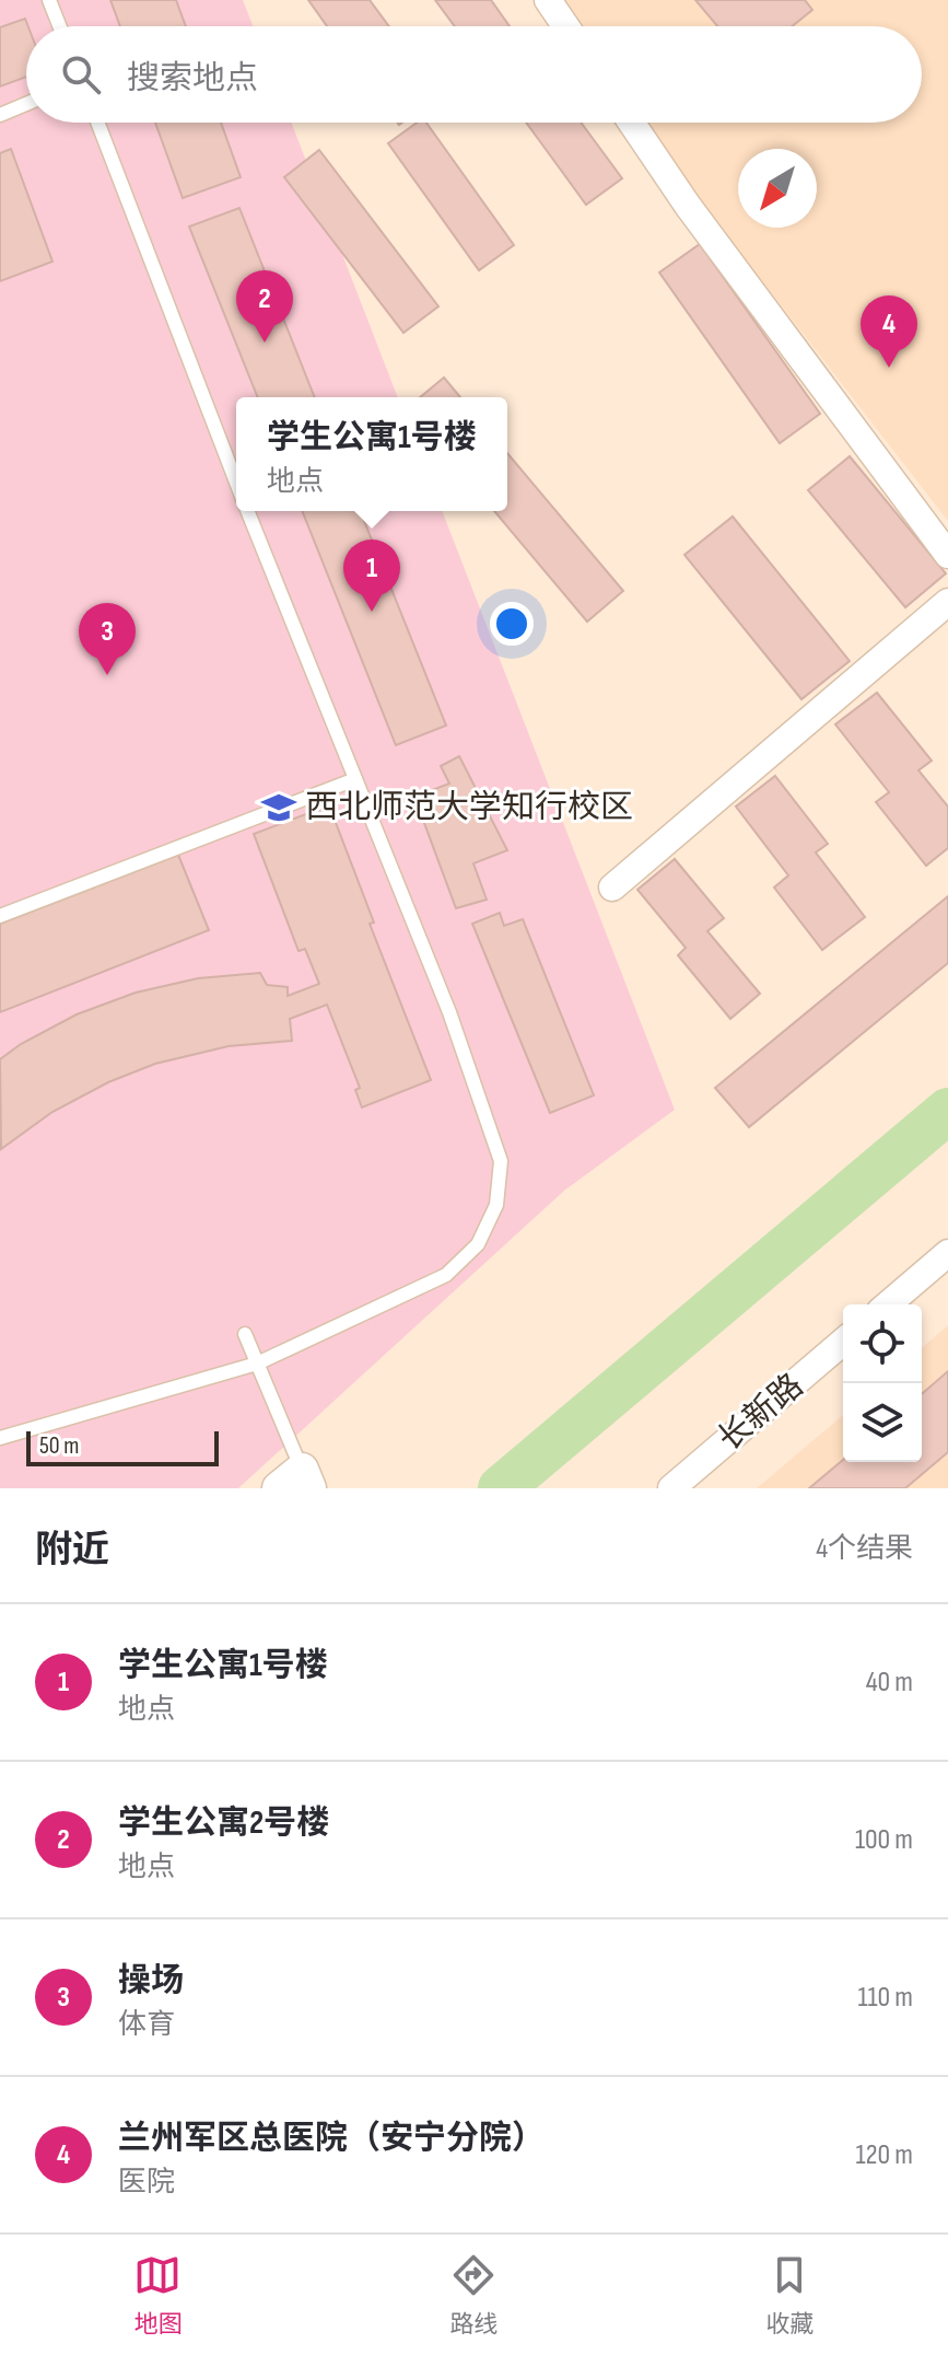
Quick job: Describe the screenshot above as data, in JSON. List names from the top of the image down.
{
  "streets": {
    "street": ["长新路"]
  },
  "places": {
    "school or university": ["西北师范大学知行校区"]
  },
  "scale_bar": "50 m",
  "north": "bottom left",
  "page": {
    "search": "搜索地点",
    "pins": [
      "2",
      "4",
      "1",
      "3"
    ],
    "popup": ["学生公寓1号楼", "地点"],
    "scale": "50 m",
    "heading": ["附近", "4个结果"],
    "list": [
      {
        "mark": "1",
        "name": "学生公寓1号楼",
        "note": "地点",
        "value": "40 m"
      },
      {
        "mark": "2",
        "name": "学生公寓2号楼",
        "note": "地点",
        "value": "100 m"
      },
      {
        "mark": "3",
        "name": "操场",
        "note": "体育",
        "value": "110 m"
      },
      {
        "mark": "4",
        "name": "兰州军区总医院（安宁分院）",
        "note": "医院",
        "value": "120 m"
      }
    ],
    "nav": ["地图", "路线", "收藏"]
  }
}
